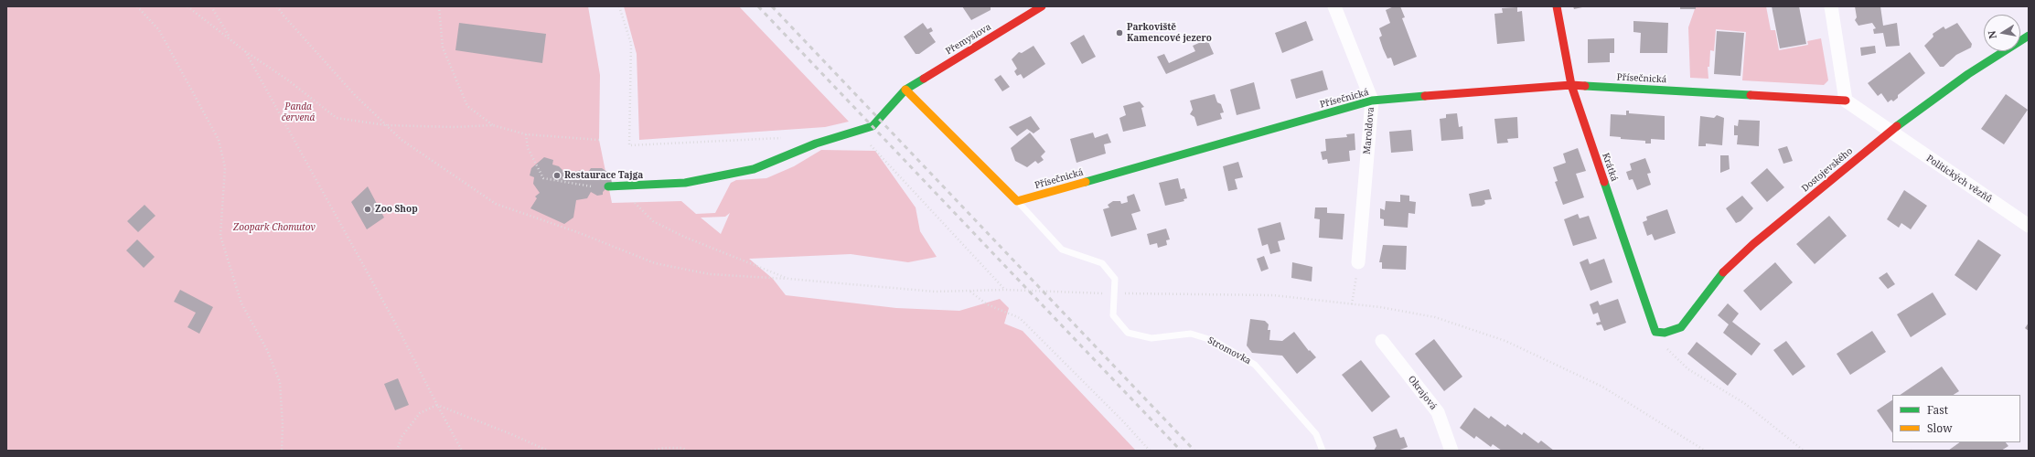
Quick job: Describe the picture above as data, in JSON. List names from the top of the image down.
{
  "streets": {
    "street": [
      "Přemyslova",
      "Přísečnická",
      "Maroldova",
      "Krátká",
      "Dostojevského",
      "Politických vězňů",
      "Okrajová"
    ],
    "lane": ["Stromovka"]
  },
  "crossings": [
    ["Přísečnická", "Maroldova"],
    ["Přísečnická", "Krátká"],
    ["Přísečnická", "Politických vězňů"],
    ["Přísečnická", "Stromovka"],
    ["Krátká", "Dostojevského"],
    ["Dostojevského", "Politických vězňů"]
  ],
  "parks": ["Panda červená", "Zoopark Chomutov"],
  "places": ["Parkoviště Kamencové jezero", "Restaurace Tajga", "Zoo Shop"],
  "legend": ["Fast", "Slow"],
  "north": "left"
}
